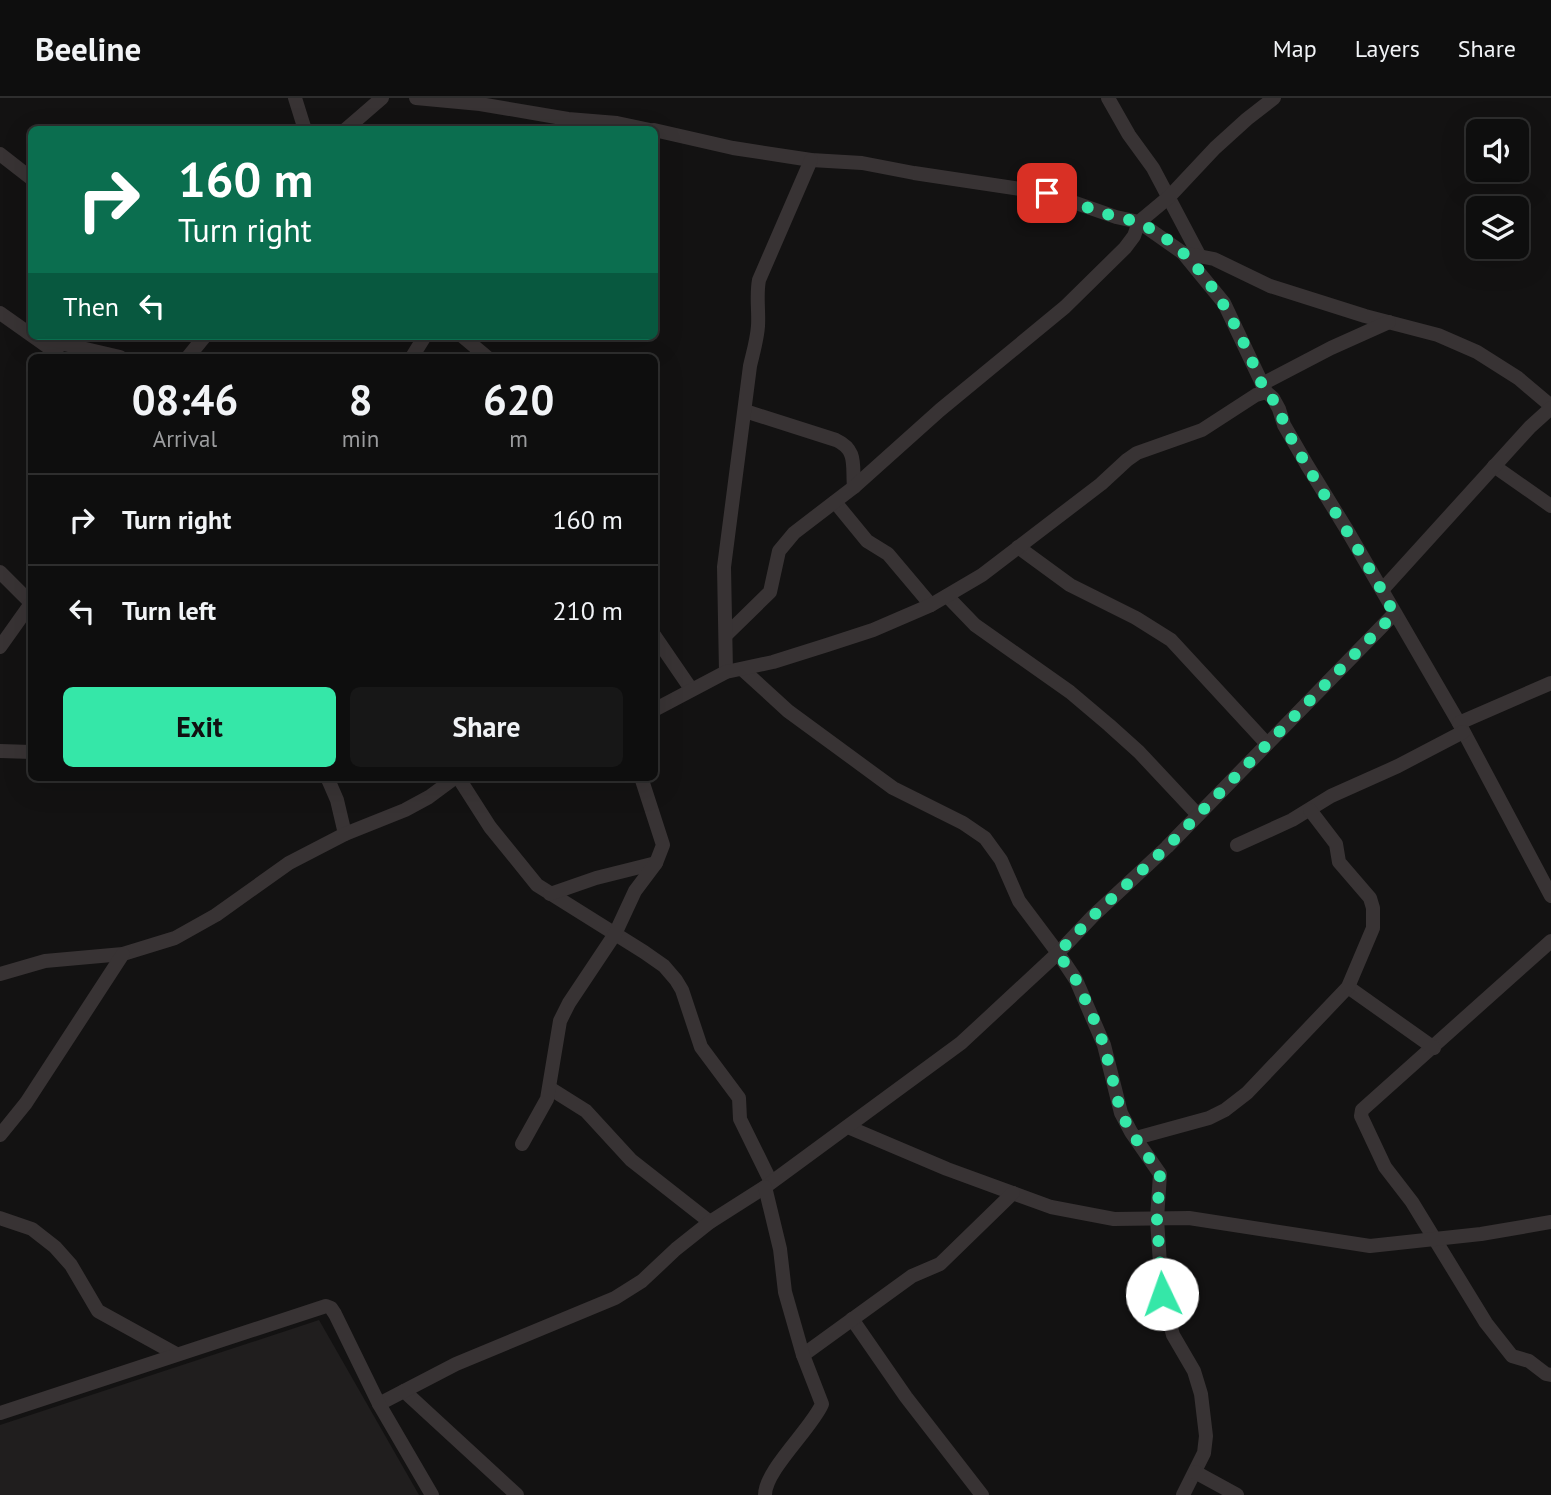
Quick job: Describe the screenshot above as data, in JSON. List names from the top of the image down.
{
  "page": {
    "header": "Beeline",
    "nav": ["Map", "Layers", "Share"],
    "turn": ["160 m", "Turn right"],
    "then": "Then",
    "eta": [
      "08:46",
      "Arrival",
      "8",
      "min",
      "620",
      "m"
    ],
    "list": [
      {
        "name": "Turn right",
        "value": "160 m"
      },
      {
        "name": "Turn left",
        "value": "210 m"
      }
    ],
    "buttons": ["Exit", "Share"]
  }
}
